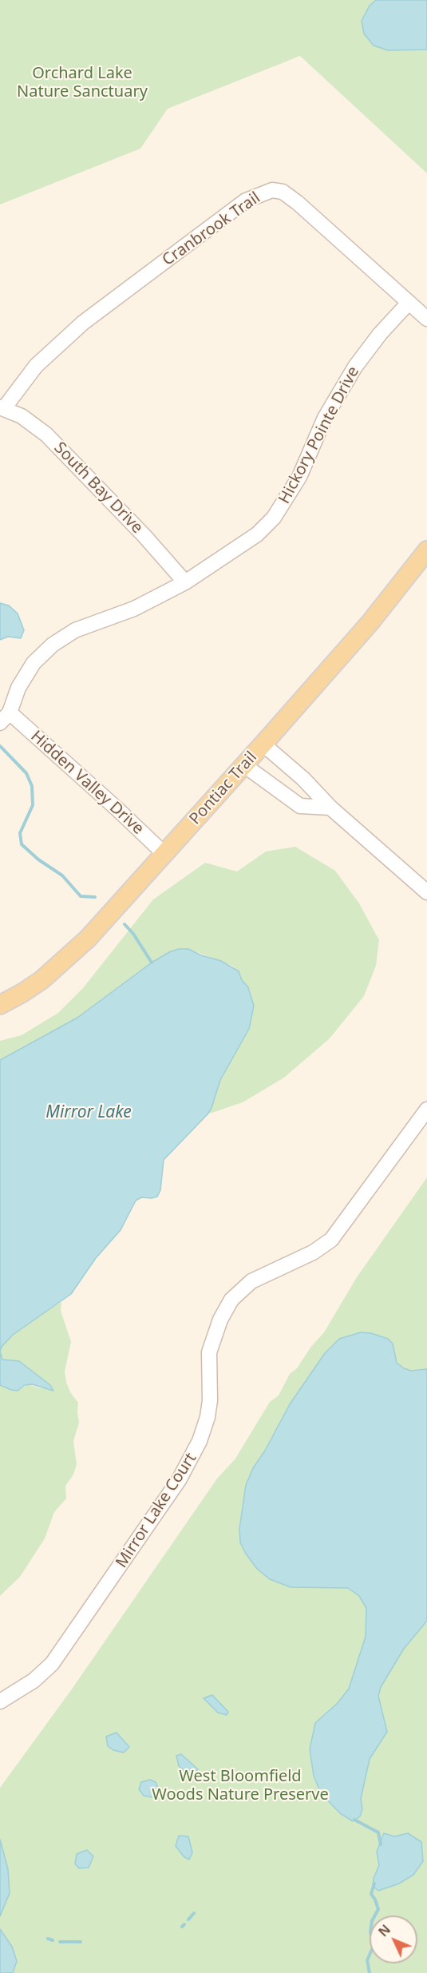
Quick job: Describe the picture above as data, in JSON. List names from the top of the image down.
{
  "streets": {
    "main road": ["Pontiac Trail"],
    "street": [
      "Cranbrook Trail",
      "Hickory Pointe Drive",
      "South Bay Drive",
      "Hidden Valley Drive",
      "Mirror Lake Court"
    ]
  },
  "crossings": [
    ["Cranbrook Trail", "Hickory Pointe Drive"],
    ["Cranbrook Trail", "South Bay Drive"],
    ["Hickory Pointe Drive", "South Bay Drive"],
    ["Hickory Pointe Drive", "Hidden Valley Drive"],
    ["Hidden Valley Drive", "Pontiac Trail"]
  ],
  "water": ["Mirror Lake"],
  "parks": ["Orchard Lake Nature Sanctuary", "West Bloomfield Woods Nature Preserve"],
  "north": "top left"
}
